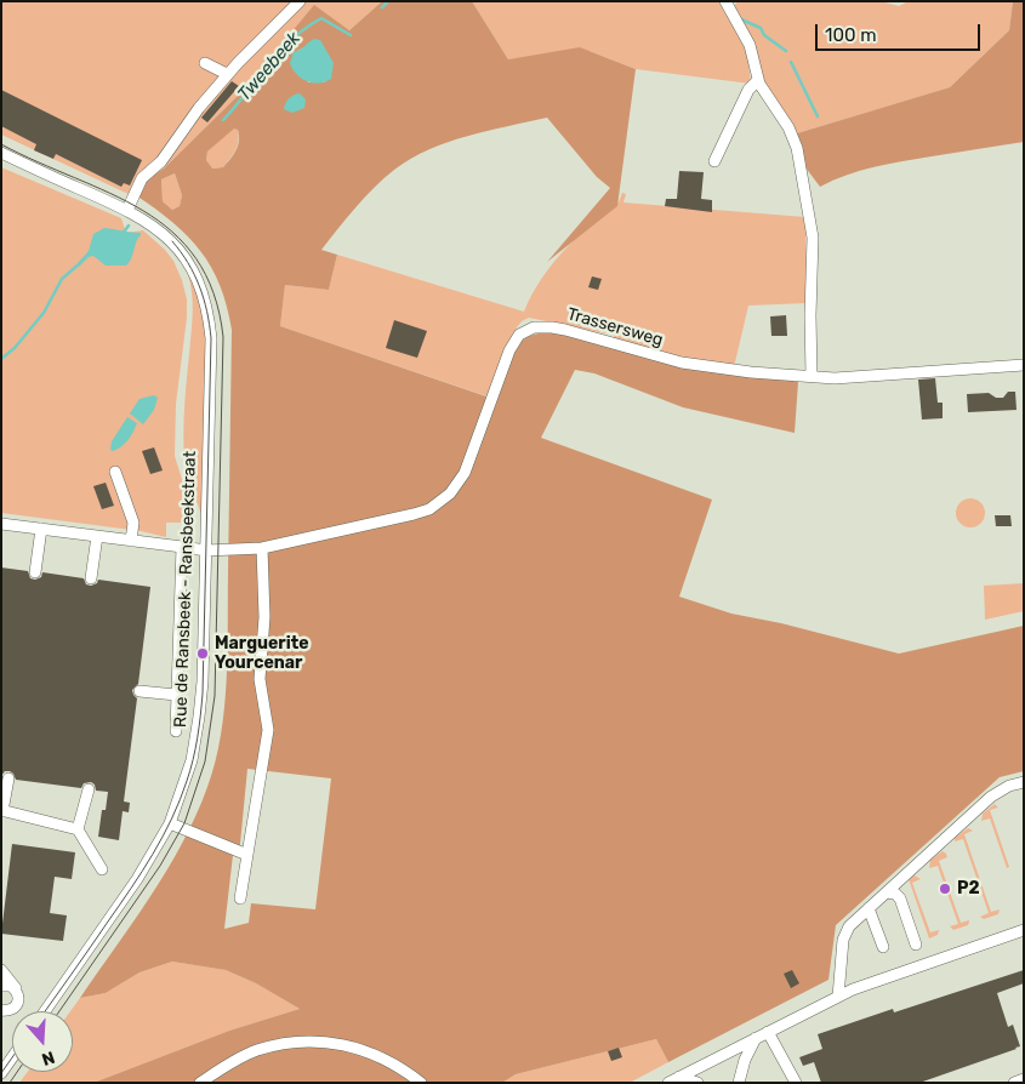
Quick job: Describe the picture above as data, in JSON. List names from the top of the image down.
{
  "streets": {
    "street": ["Trassersweg", "Rue de Ransbeek - Ransbeekstraat"]
  },
  "crossings": [
    ["Trassersweg", "Rue de Ransbeek - Ransbeekstraat"]
  ],
  "water": ["Tweebeek"],
  "places": ["Marguerite Yourcenar", "P2"],
  "scale_bar": "100 m",
  "north": "bottom"
}
